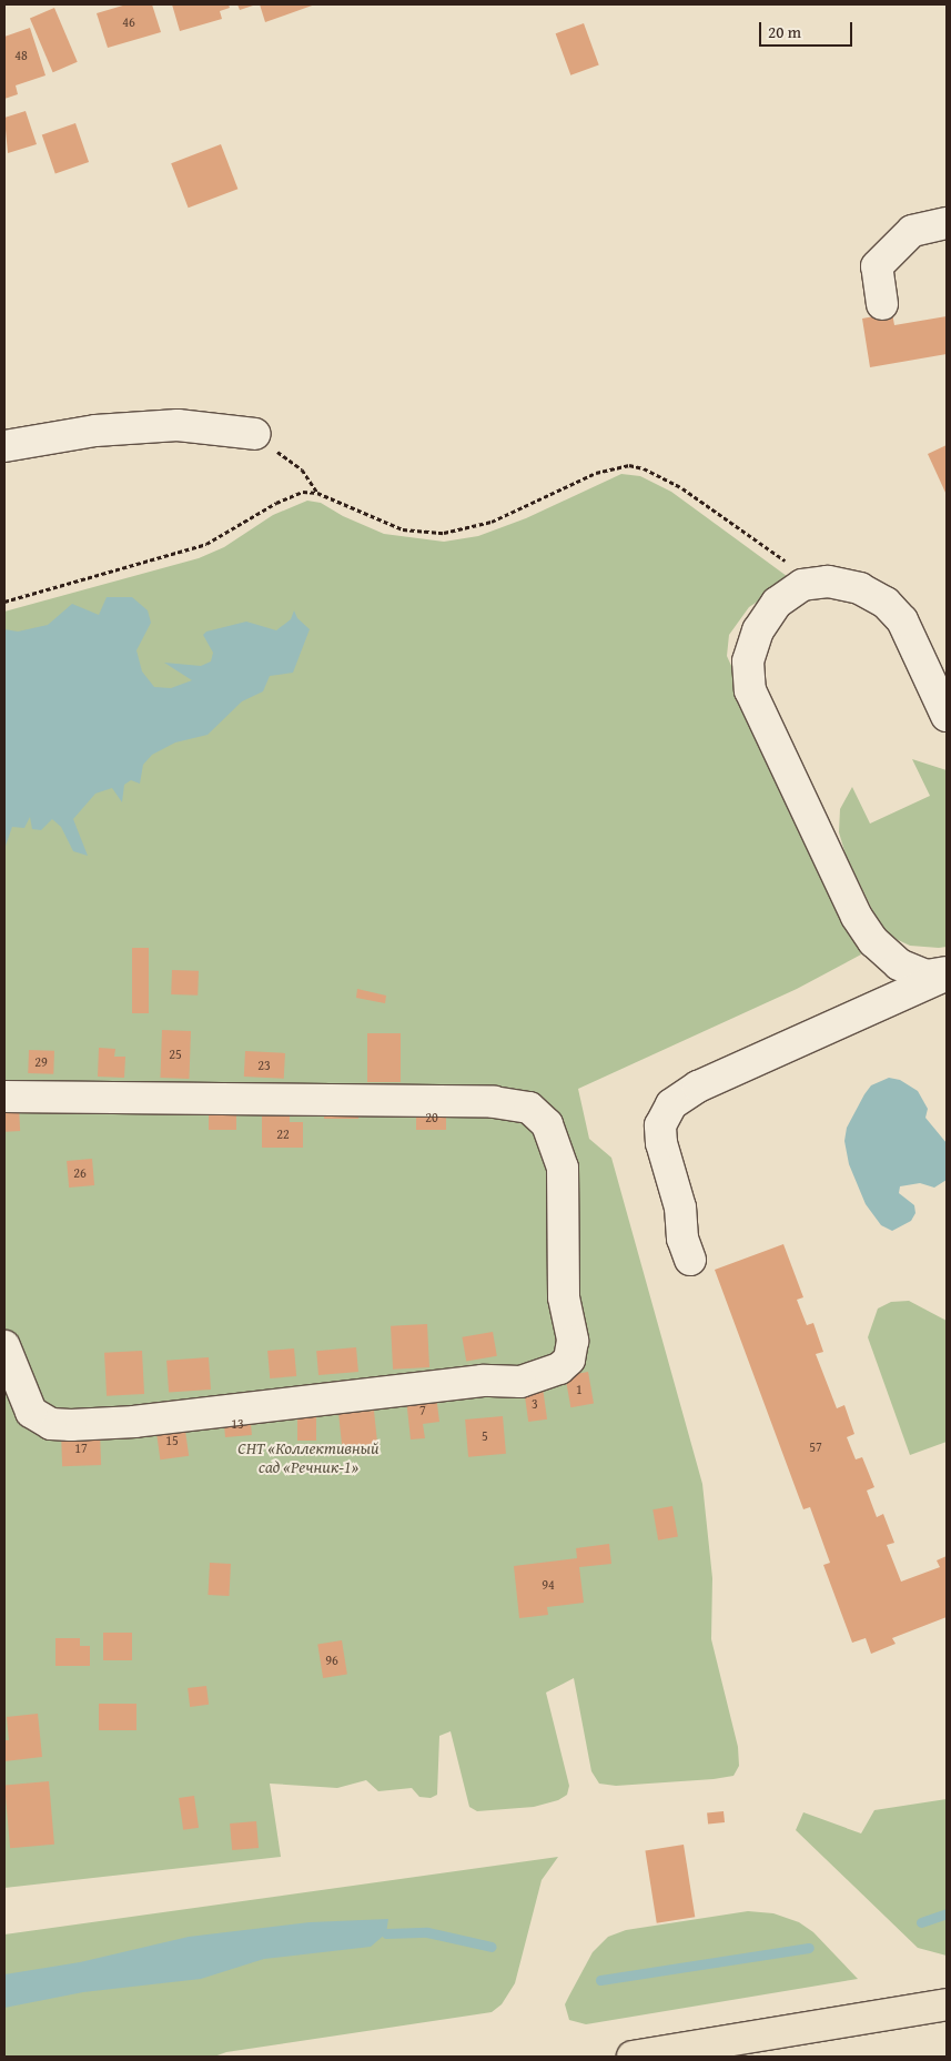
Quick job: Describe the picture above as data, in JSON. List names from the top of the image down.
{
  "parks": ["СНТ «Коллективный сад «Речник-1»"],
  "house_numbers": [
    "46",
    "48",
    "25",
    "29",
    "23",
    "20",
    "22",
    "26",
    "1",
    "3",
    "7",
    "13",
    "5",
    "15",
    "57",
    "17",
    "94",
    "96"
  ],
  "scale_bar": "20 m"
}
